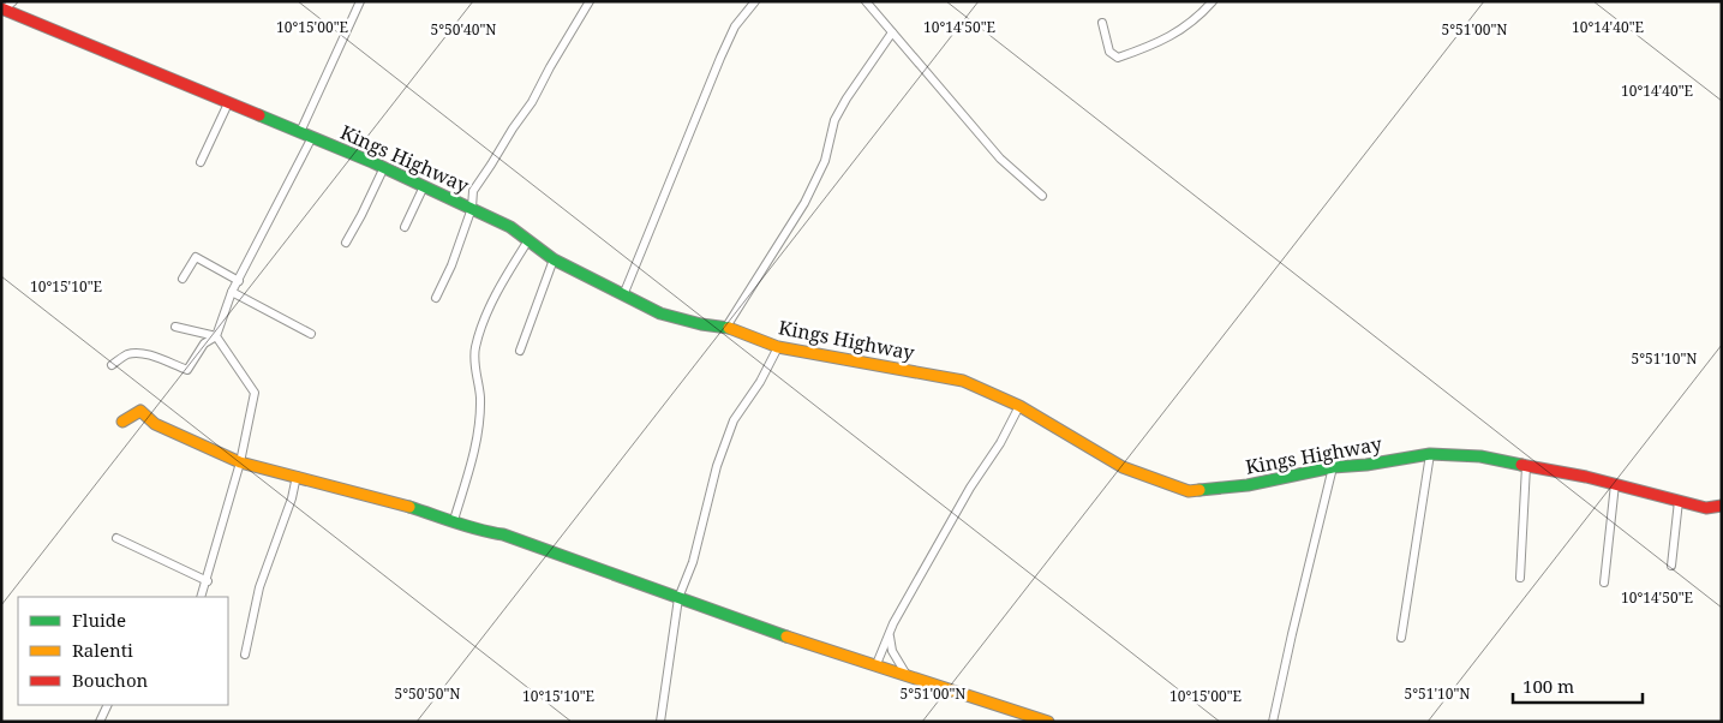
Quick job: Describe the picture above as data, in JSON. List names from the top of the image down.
{
  "streets": {
    "street": ["Kings Highway"]
  },
  "legend": ["Fluide", "Ralenti", "Bouchon"],
  "scale_bar": "100 m",
  "coordinates": [
    "10°14'40\"E",
    "10°15'00\"E",
    "10°14'50\"E",
    "5°50'40\"N",
    "5°51'00\"N",
    "10°15'10\"E",
    "5°51'10\"N",
    "5°50'50\"N"
  ]
}
